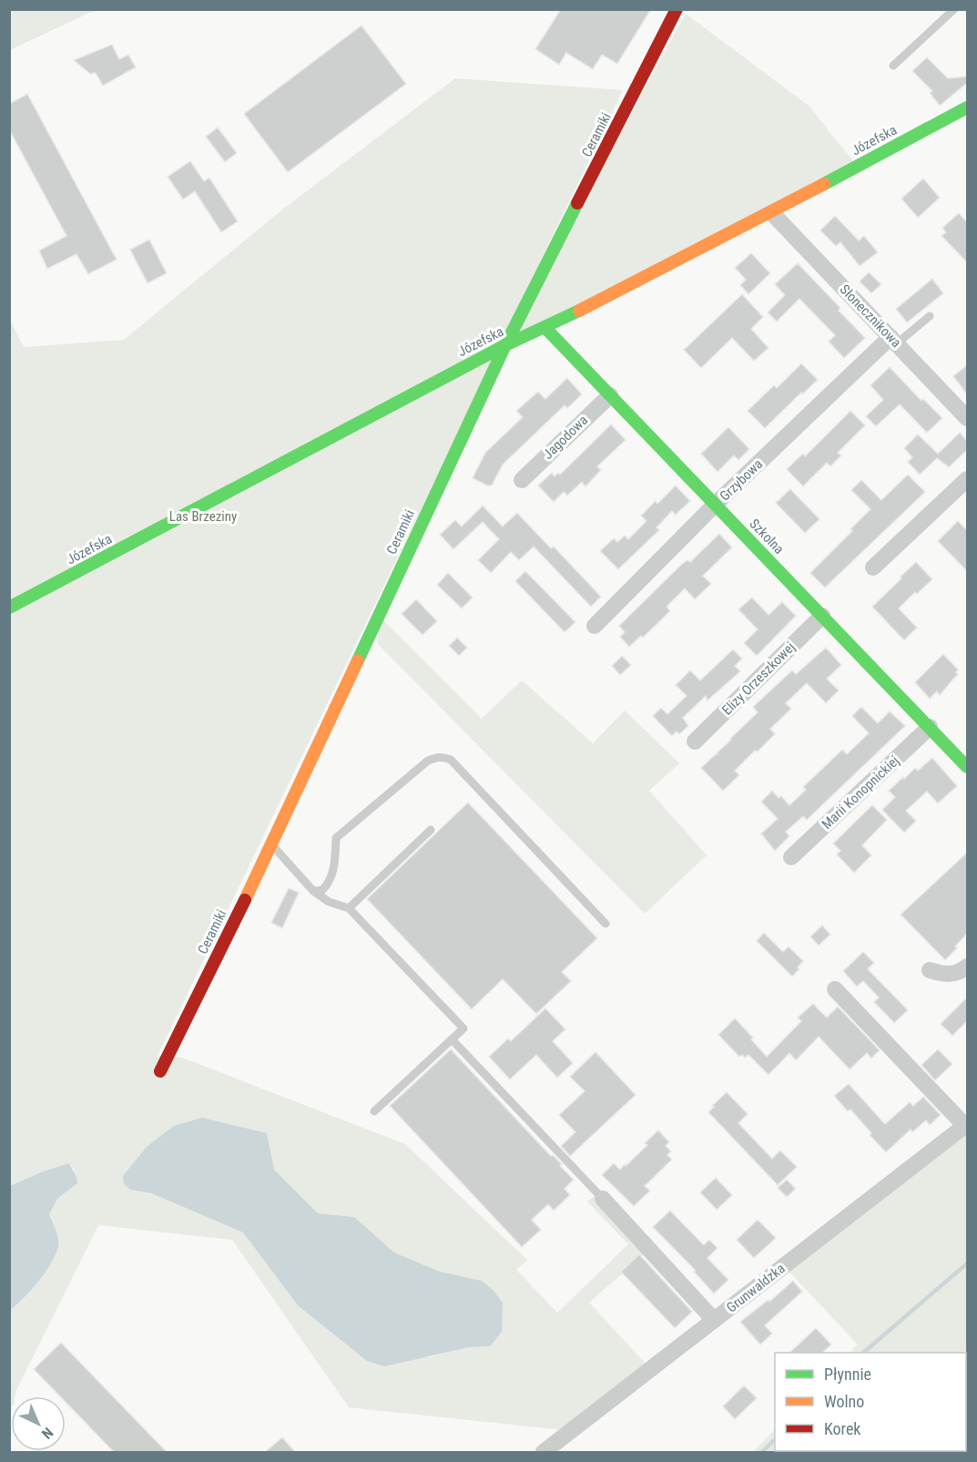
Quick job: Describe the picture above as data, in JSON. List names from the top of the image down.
{
  "streets": {
    "street": [
      "Ceramiki",
      "Józefska",
      "Słonecznikowa",
      "Jagodowa",
      "Grzybowa",
      "Szkolna",
      "Elizy Orzeszkowej",
      "Marii Konopnickiej",
      "Grunwaldzka"
    ]
  },
  "crossings": [
    ["Ceramiki", "Józefska"],
    ["Józefska", "Słonecznikowa"],
    ["Józefska", "Szkolna"],
    ["Słonecznikowa", "Grzybowa"],
    ["Jagodowa", "Szkolna"],
    ["Grzybowa", "Szkolna"],
    ["Szkolna", "Elizy Orzeszkowej"],
    ["Szkolna", "Marii Konopnickiej"]
  ],
  "parks": ["Las Brzeziny"],
  "legend": ["Płynnie", "Wolno", "Korek"],
  "north": "bottom right"
}
